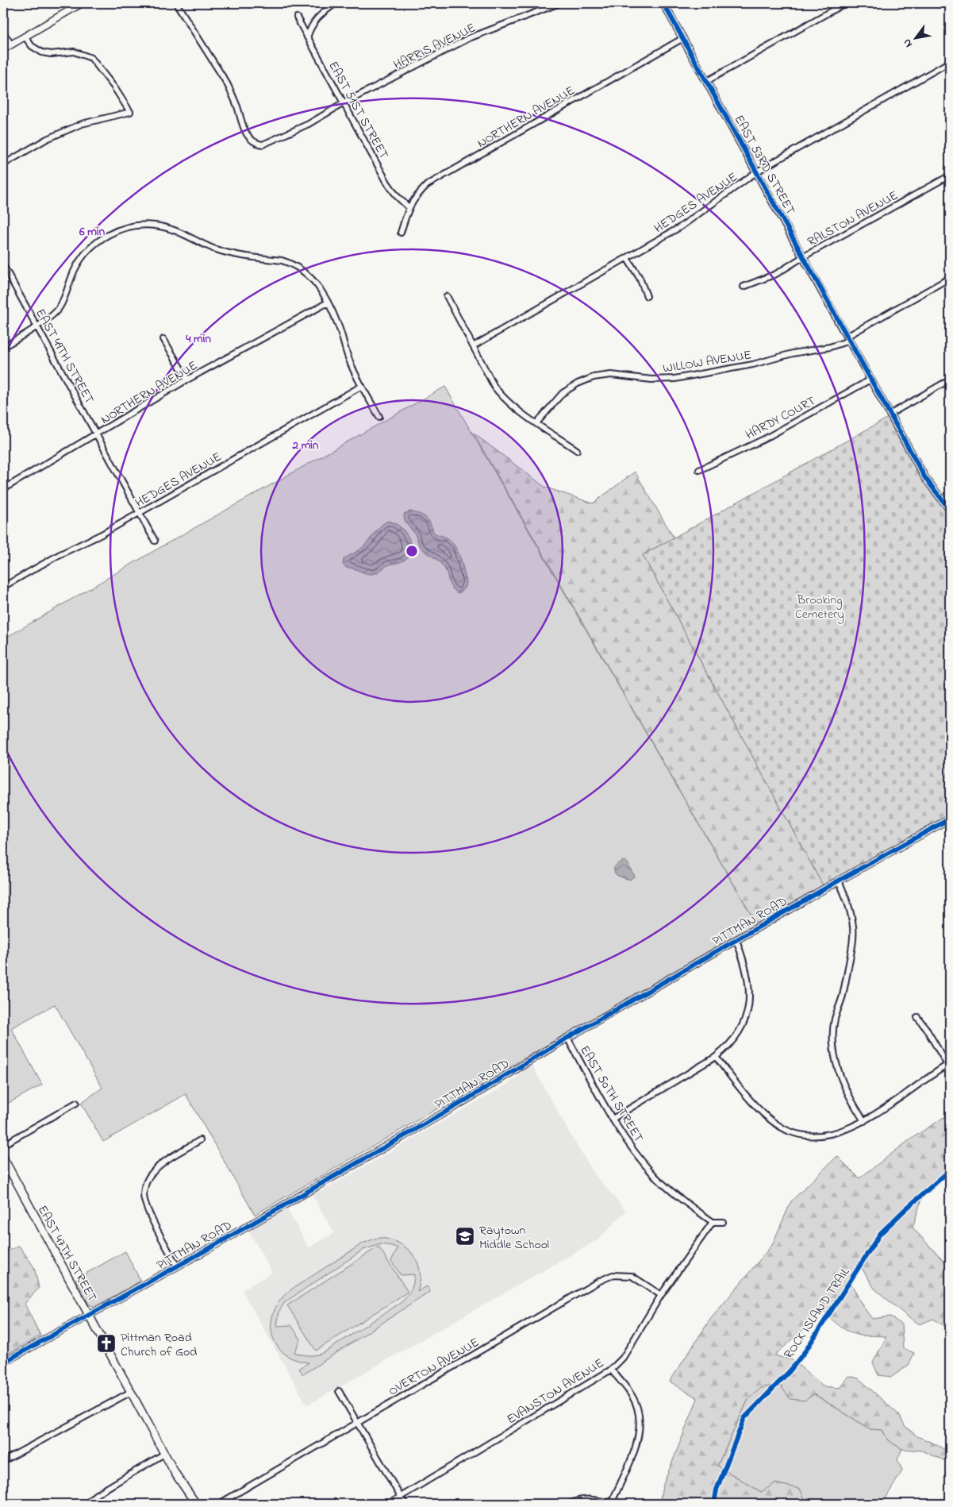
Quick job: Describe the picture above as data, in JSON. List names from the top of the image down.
{
  "streets": {
    "main road": ["EAST 47TH STREET"],
    "street": [
      "HARRIS AVENUE",
      "EAST 51ST STREET",
      "NORTHERN AVENUE",
      "EAST 53RD STREET",
      "HEDGES AVENUE",
      "RALSTON AVENUE",
      "EAST 49TH STREET",
      "WILLOW AVENUE",
      "HARDY COURT",
      "PITTMAN ROAD",
      "EAST 50TH STREET",
      "OVERTON AVENUE",
      "EVANSTON AVENUE"
    ],
    "cycle path": ["ROCK ISLAND TRAIL"]
  },
  "crossings": [
    ["HARRIS AVENUE", "EAST 51ST STREET"],
    ["EAST 51ST STREET", "NORTHERN AVENUE"],
    ["NORTHERN AVENUE", "EAST 53RD STREET"],
    ["NORTHERN AVENUE", "EAST 49TH STREET"],
    ["EAST 53RD STREET", "HEDGES AVENUE"],
    ["EAST 53RD STREET", "RALSTON AVENUE"],
    ["EAST 53RD STREET", "WILLOW AVENUE"],
    ["EAST 53RD STREET", "HARDY COURT"],
    ["HEDGES AVENUE", "EAST 49TH STREET"],
    ["PITTMAN ROAD", "EAST 50TH STREET"],
    ["PITTMAN ROAD", "EAST 47TH STREET"],
    ["EAST 50TH STREET", "EVANSTON AVENUE"],
    ["OVERTON AVENUE", "EVANSTON AVENUE"]
  ],
  "parks": ["Brooking Cemetery"],
  "places": {
    "school or university": ["Raytown Middle School"],
    "church": ["Pittman Road Church of God"]
  },
  "north": "bottom left",
  "rings": ["6 min", "4 min", "2 min"]
}
